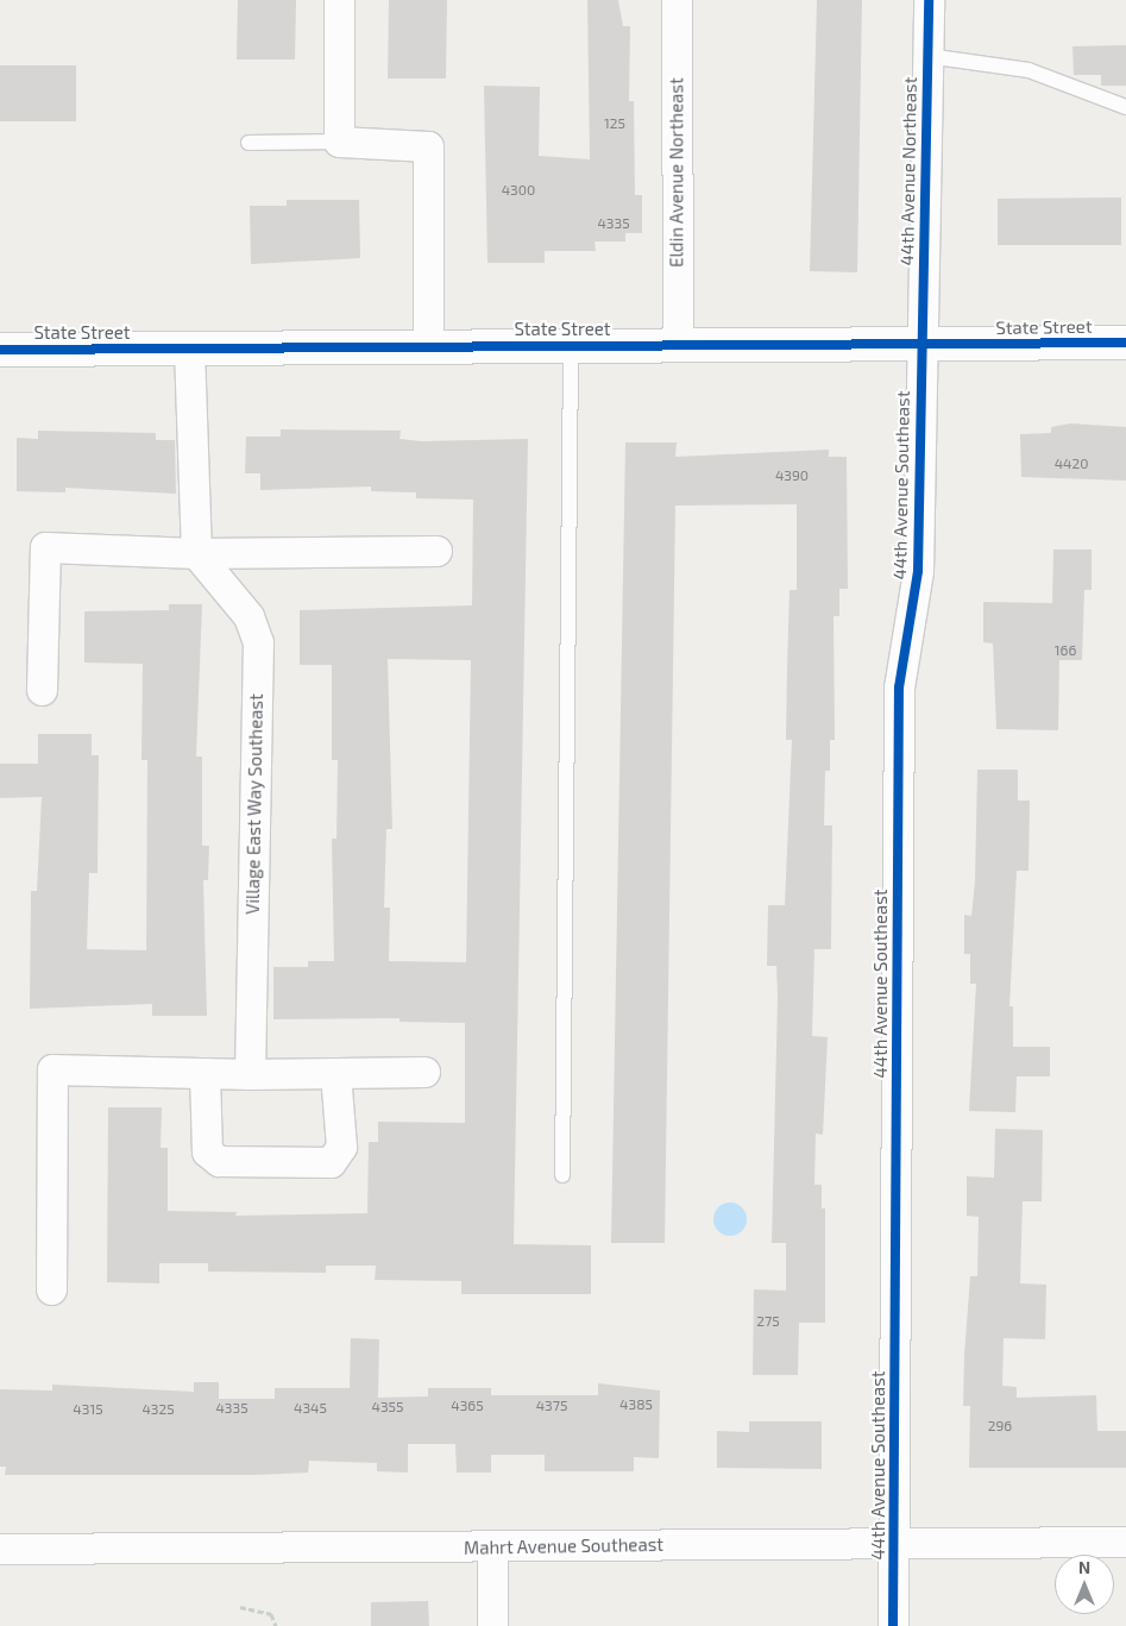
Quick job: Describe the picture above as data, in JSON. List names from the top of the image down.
{
  "streets": {
    "main road": ["State Street"],
    "street": [
      "44th Avenue Northeast",
      "Eldin Avenue Northeast",
      "44th Avenue Southeast",
      "Village East Way Southeast",
      "Mahrt Avenue Southeast"
    ]
  },
  "crossings": [
    ["44th Avenue Northeast", "State Street"],
    ["44th Avenue Northeast", "44th Avenue Southeast"],
    ["Eldin Avenue Northeast", "State Street"],
    ["State Street", "44th Avenue Southeast"],
    ["44th Avenue Southeast", "Mahrt Avenue Southeast"]
  ],
  "house_numbers": [
    "125",
    "4300",
    "4335",
    "4420",
    "4390",
    "166",
    "275",
    "4385",
    "4365",
    "4375",
    "4355",
    "4335",
    "4345",
    "4315",
    "4325",
    "296"
  ],
  "north": "top"
}
